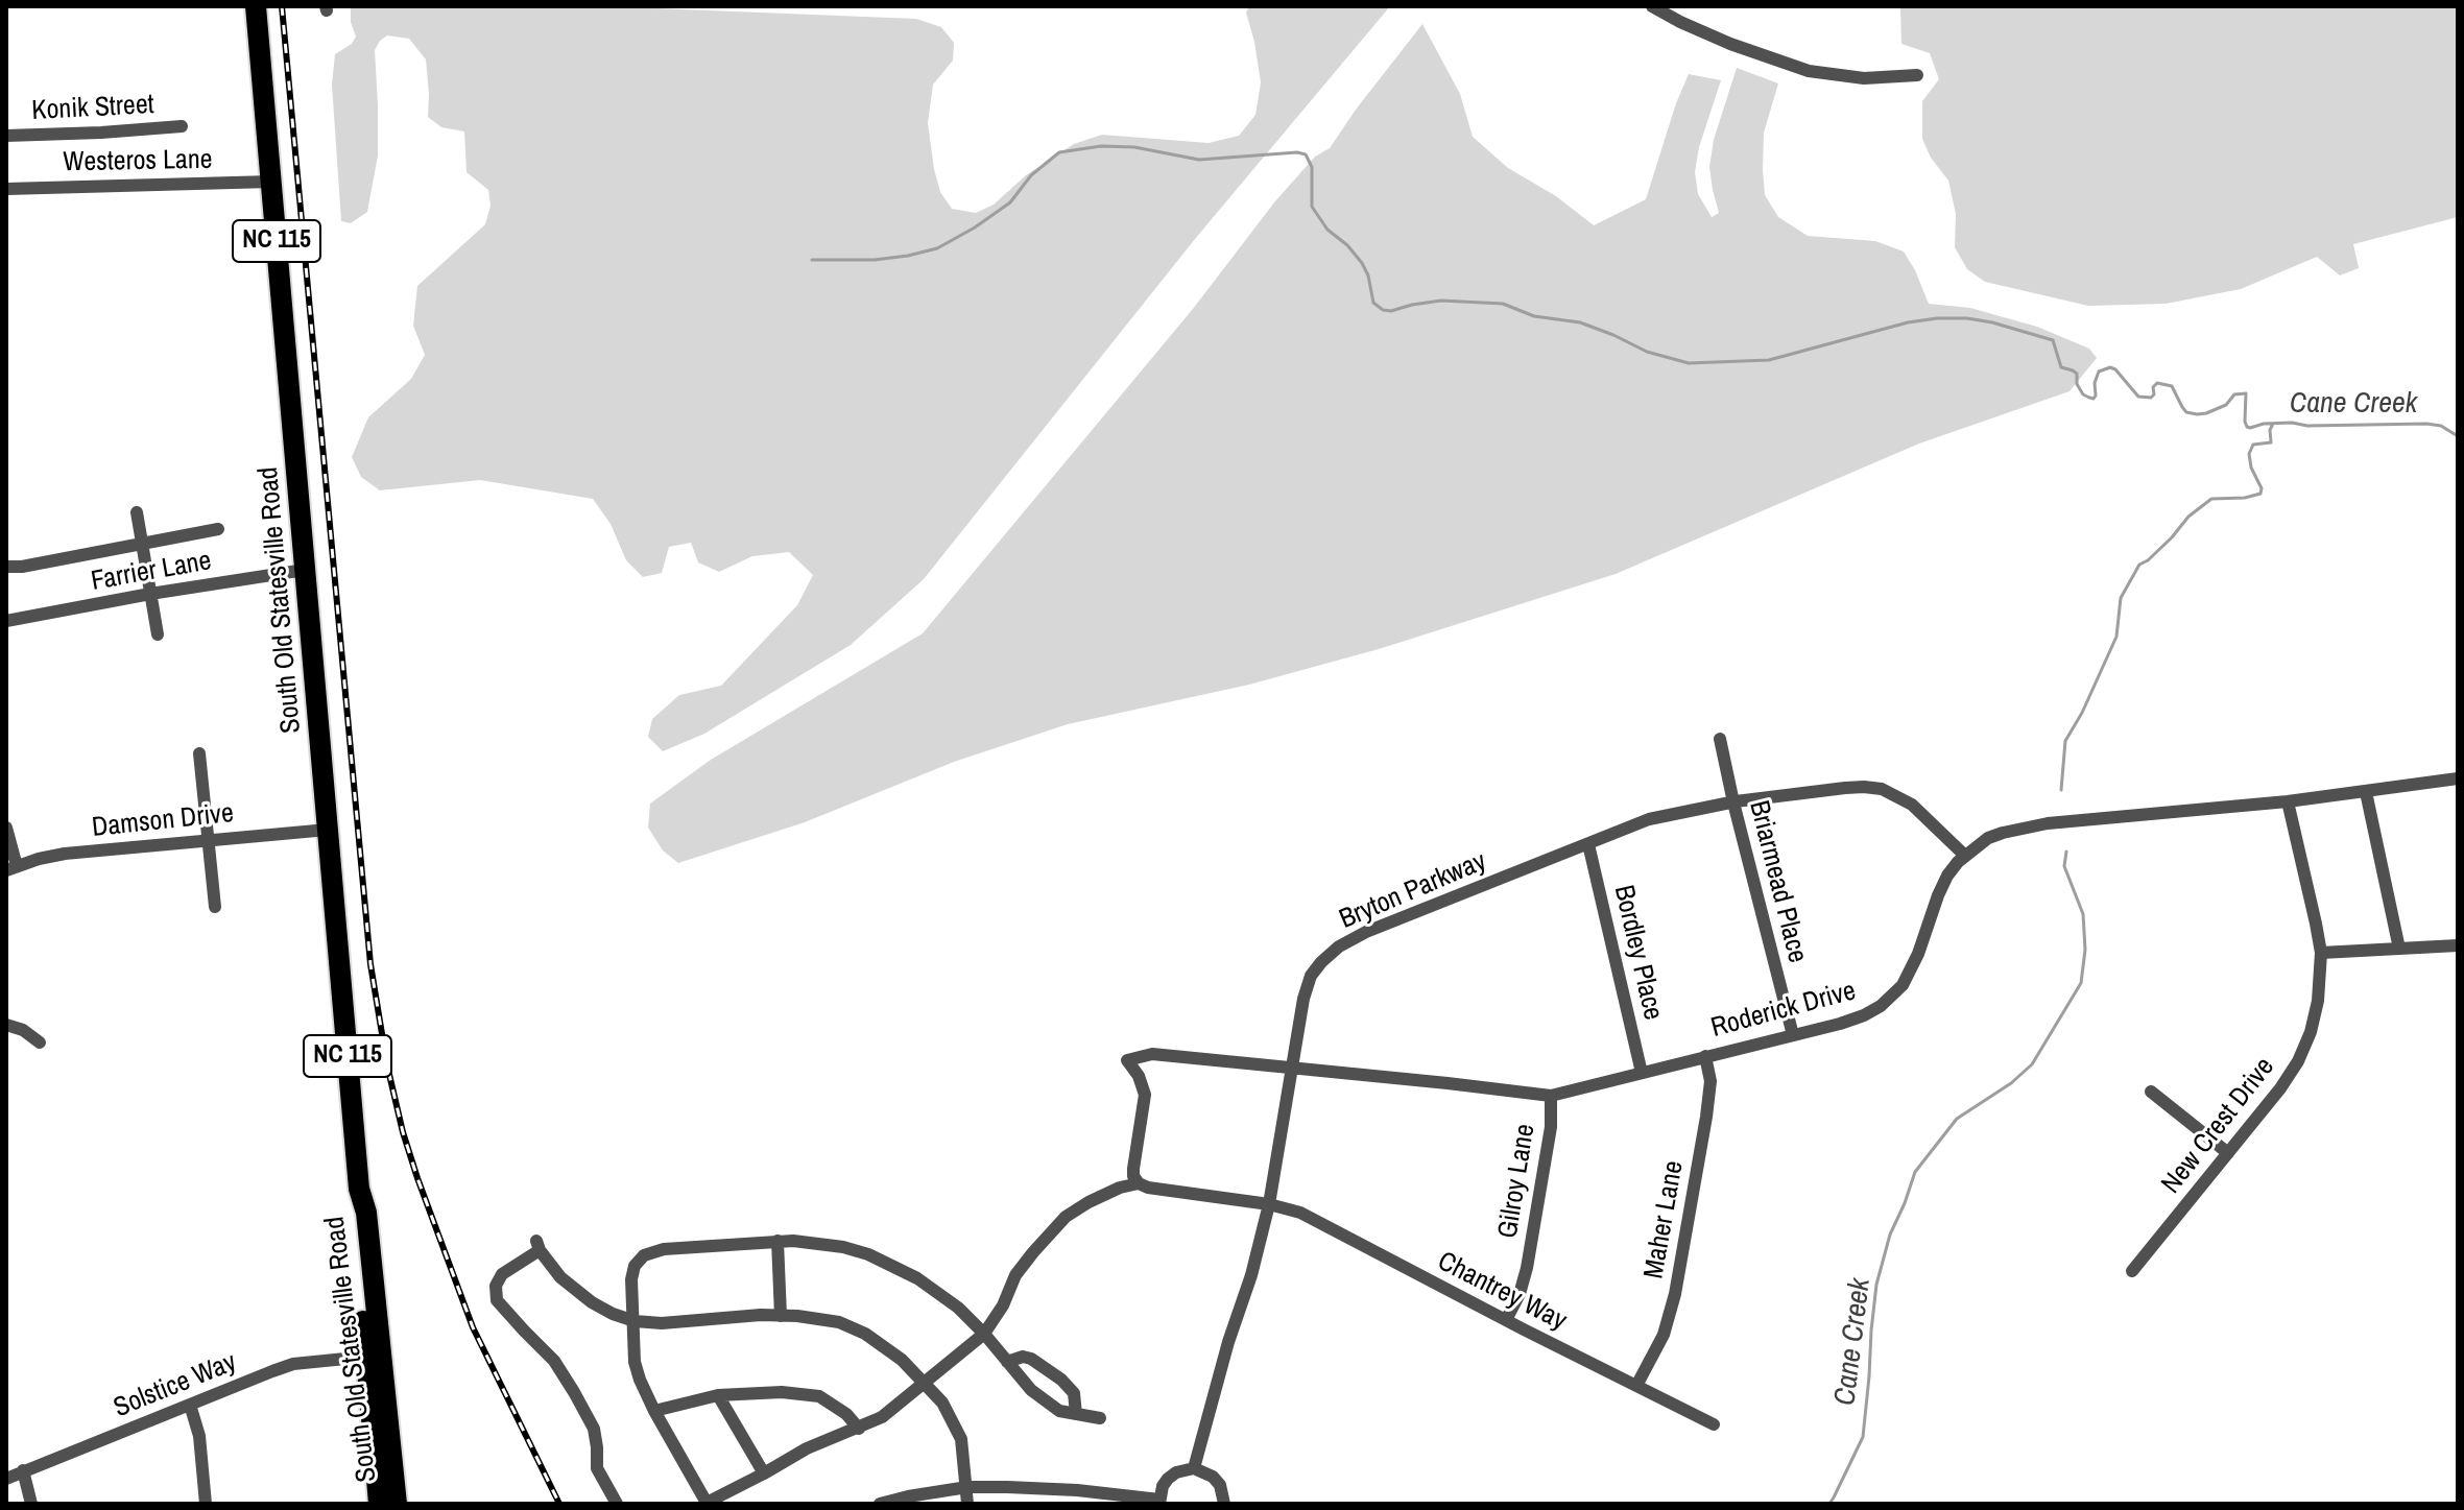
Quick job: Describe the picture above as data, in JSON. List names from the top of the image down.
{
  "streets": {
    "main road": ["NC 115", "South Old Statesville Road"],
    "street": [
      "Konik Street",
      "Westeros Lane",
      "Farrier Lane",
      "Damson Drive",
      "Briarmead Place",
      "Bryton Parkway",
      "Bordley Place",
      "Roderick Drive",
      "New Crest Drive",
      "Gilroy Lane",
      "Maher Lane",
      "Chantrey Way",
      "Solstice Way"
    ]
  },
  "crossings": [
    ["Westeros Lane", "South Old Statesville Road"],
    ["Farrier Lane", "South Old Statesville Road"],
    ["South Old Statesville Road", "Damson Drive"],
    ["South Old Statesville Road", "Solstice Way"],
    ["Briarmead Place", "Bryton Parkway"],
    ["Briarmead Place", "Roderick Drive"],
    ["Bryton Parkway", "Bordley Place"],
    ["Bryton Parkway", "Roderick Drive"],
    ["Bryton Parkway", "Chantrey Way"],
    ["Bordley Place", "Roderick Drive"],
    ["Roderick Drive", "New Crest Drive"],
    ["Roderick Drive", "Gilroy Lane"],
    ["Roderick Drive", "Maher Lane"],
    ["Roderick Drive", "Chantrey Way"],
    ["Gilroy Lane", "Chantrey Way"],
    ["Maher Lane", "Chantrey Way"]
  ],
  "water": ["Cane Creek"]
}
